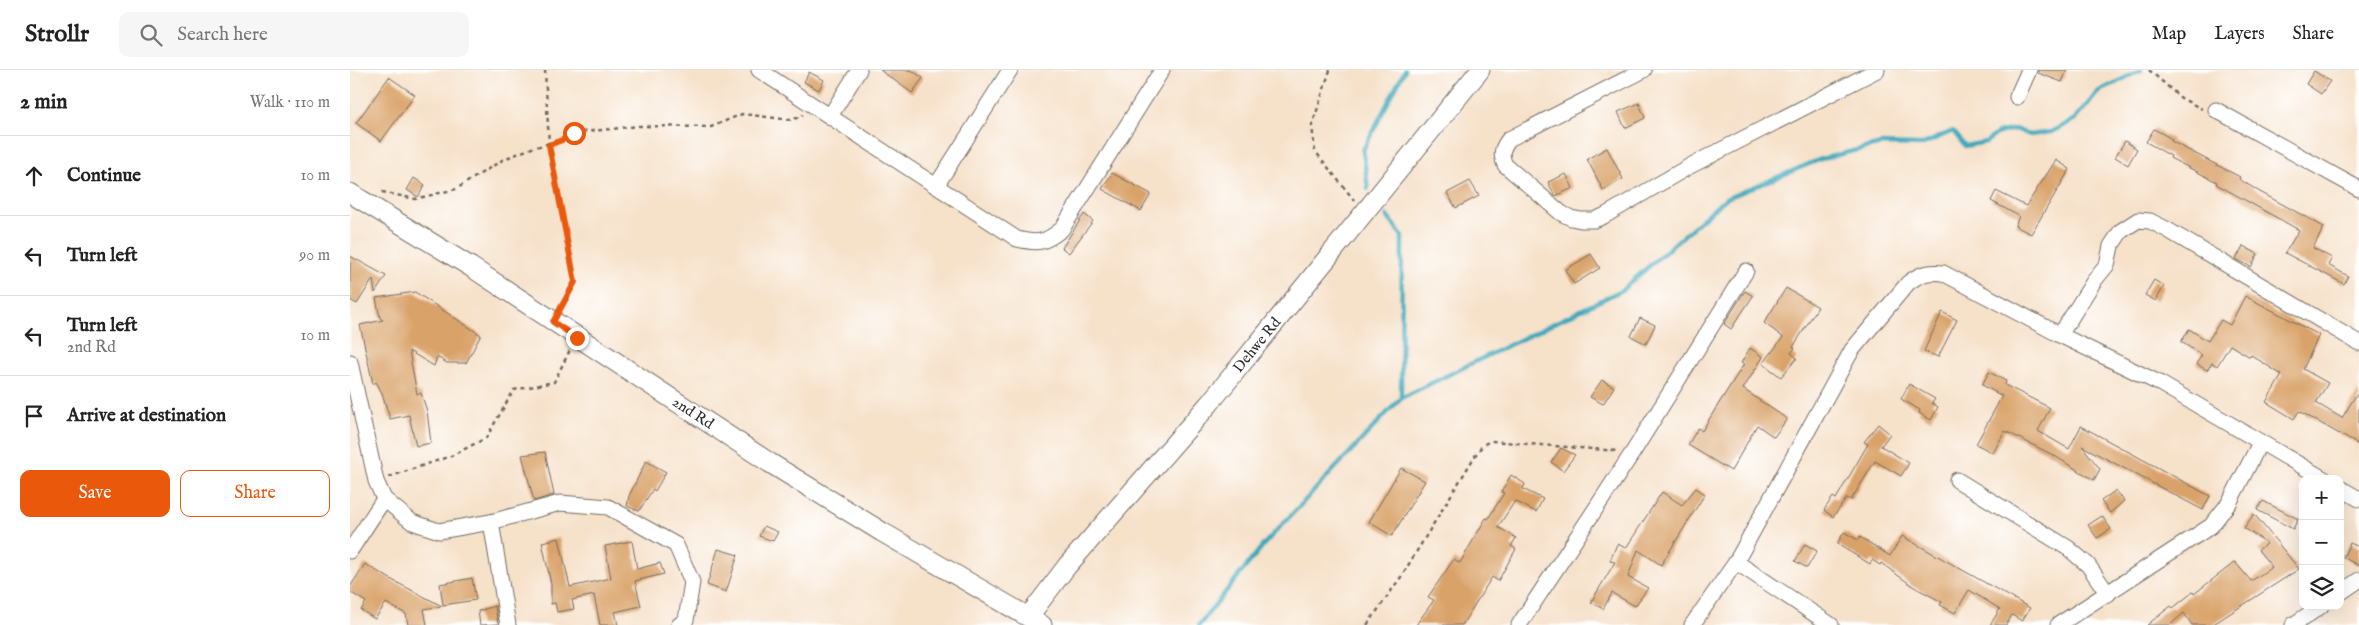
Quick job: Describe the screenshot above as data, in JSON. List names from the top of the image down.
{
  "streets": {
    "street": ["Dehwe Rd", "2nd Rd"]
  },
  "crossings": [
    ["Dehwe Rd", "2nd Rd"]
  ],
  "page": {
    "header": "Strollr",
    "search": "Search here",
    "nav": ["Map", "Layers", "Share"],
    "heading": ["2 min", "Walk · 110 m"],
    "list": [
      ["Continue", "10 m"],
      ["Turn left", "90 m"],
      ["Turn left", "2nd Rd", "10 m"],
      "Arrive at destination"
    ],
    "buttons": ["Save", "Share"],
    "map_buttons": ["+", "−"]
  }
}
